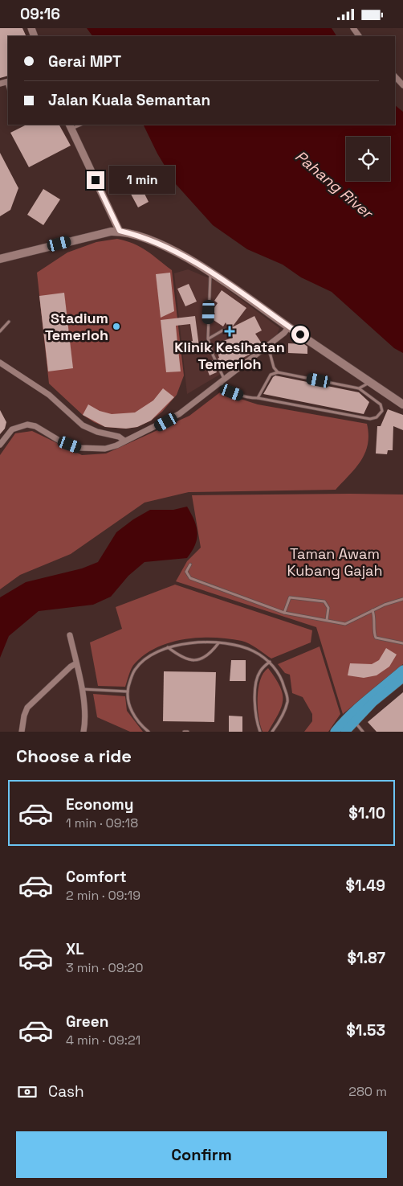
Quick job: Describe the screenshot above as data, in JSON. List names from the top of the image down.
{
  "water": ["Pahang River"],
  "parks": ["Taman Awam Kubang Gajah"],
  "places": {
    "other": ["Stadium Temerloh"],
    "health": ["Klinik Kesihatan Temerloh"]
  },
  "page": {
    "status": "09:16",
    "banner": ["Gerai MPT", "Jalan Kuala Semantan"],
    "bubble": "1 min",
    "heading": "Choose a ride",
    "list": [
      {
        "name": "Economy",
        "note": "1 min · 09:18",
        "value": "$1.10"
      },
      {
        "name": "Comfort",
        "note": "2 min · 09:19",
        "value": "$1.49"
      },
      {
        "name": "XL",
        "note": "3 min · 09:20",
        "value": "$1.87"
      },
      {
        "name": "Green",
        "note": "4 min · 09:21",
        "value": "$1.53"
      }
    ],
    "pay": ["Cash", "280 m"],
    "buttons": "Confirm"
  }
}
